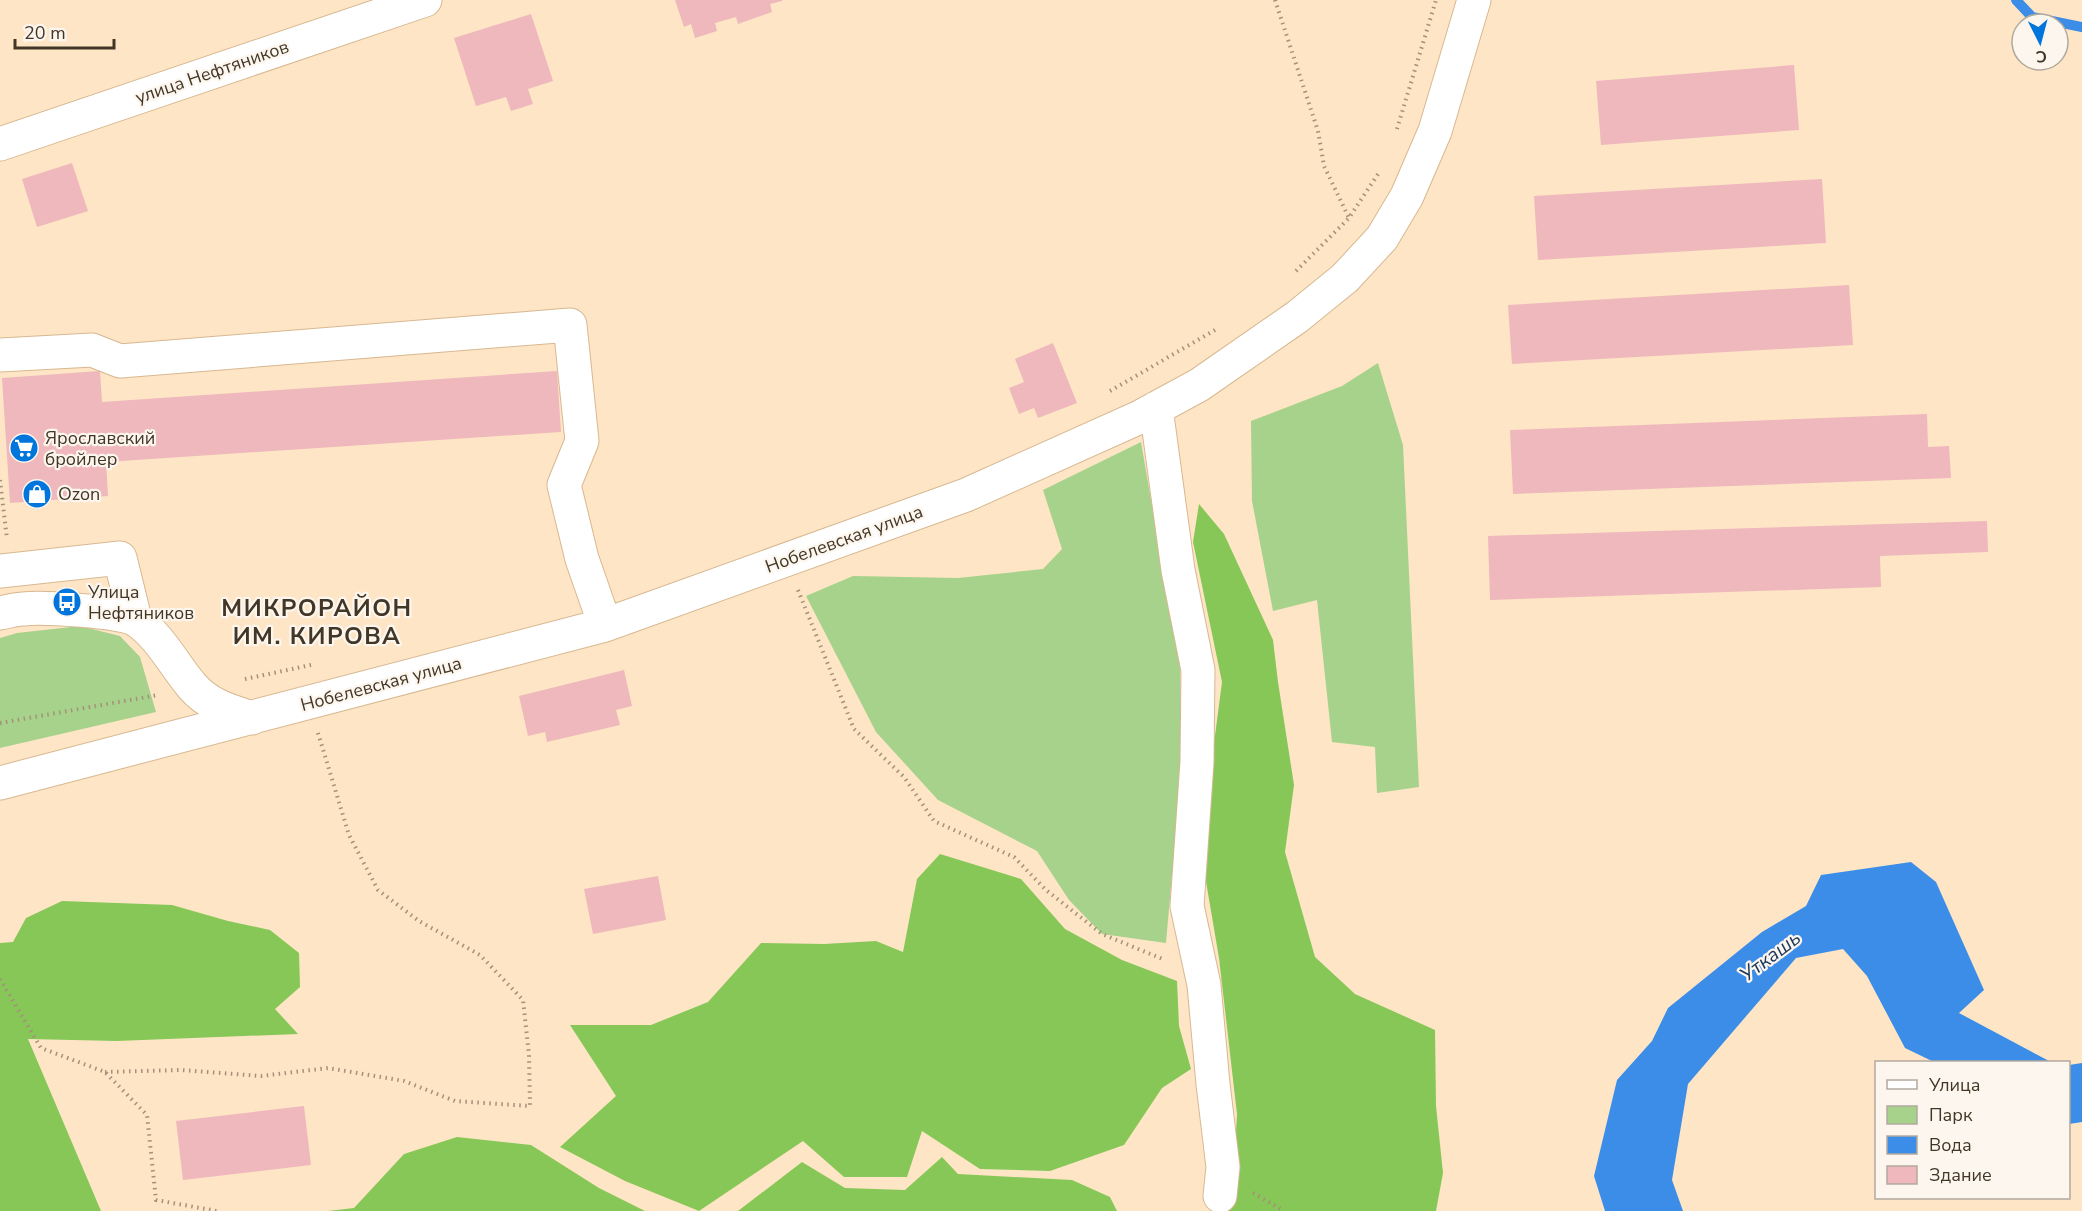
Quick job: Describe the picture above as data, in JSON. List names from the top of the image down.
{
  "streets": {
    "street": ["улица Нефтяников", "Нобелевская улица"]
  },
  "districts": ["МИКРОРАЙОН ИМ. КИРОВА"],
  "water": ["Уткашь"],
  "places": {
    "supermarket": ["Ярославский бройлер"],
    "shop": ["Ozon"],
    "bus stop": ["Улица Нефтяников"]
  },
  "legend": [
    "Улица",
    "Парк",
    "Вода",
    "Здание"
  ],
  "scale_bar": "20 m",
  "north": "bottom"
}
